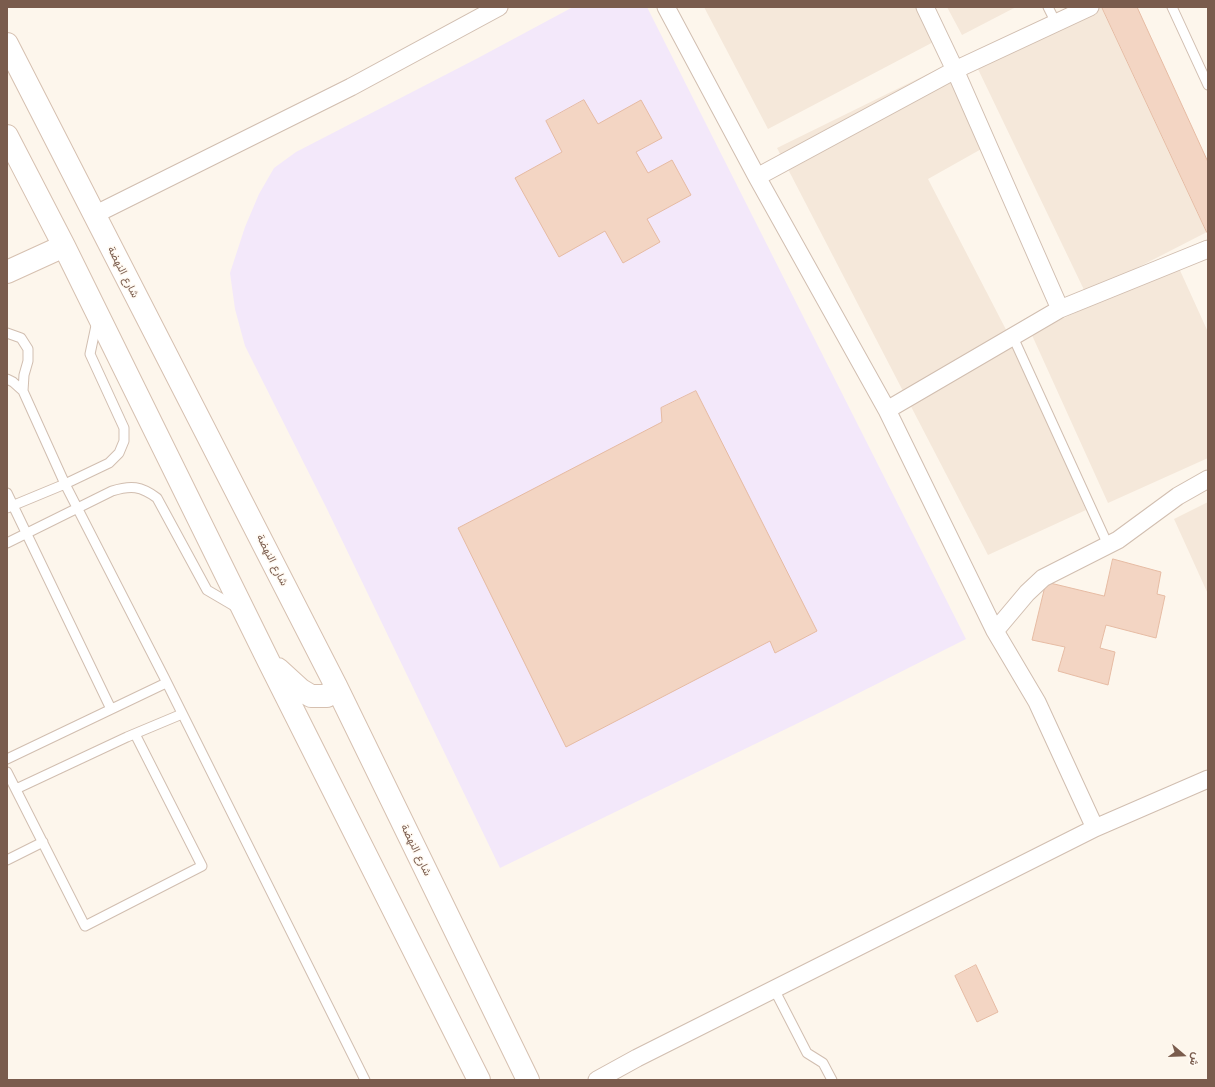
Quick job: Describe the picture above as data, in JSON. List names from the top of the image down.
{
  "streets": {
    "main road": ["شارع النهضة"]
  },
  "north": "right"
}
